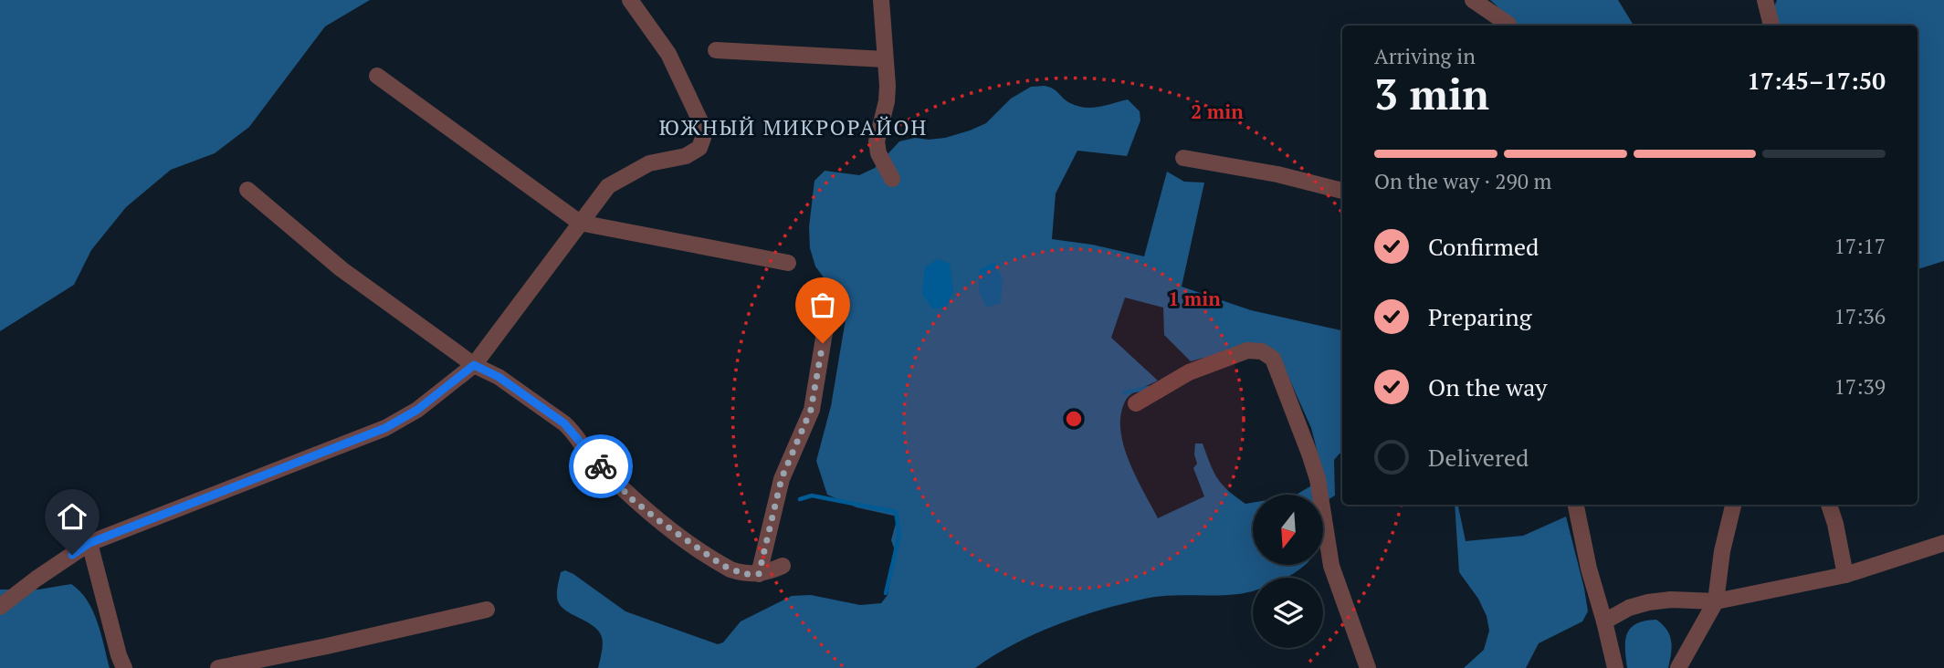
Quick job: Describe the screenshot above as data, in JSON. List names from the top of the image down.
{
  "districts": ["ЮЖНЫЙ МИКРОРАЙОН"],
  "north": "bottom",
  "page": {
    "heading": ["3 min", "Arriving in", "17:45–17:50"],
    "bar": "On the way · 290 m",
    "list": [
      ["Confirmed", "17:17"],
      ["Preparing", "17:36"],
      ["On the way", "17:39"],
      "Delivered"
    ]
  },
  "rings": ["2 min", "1 min"]
}
